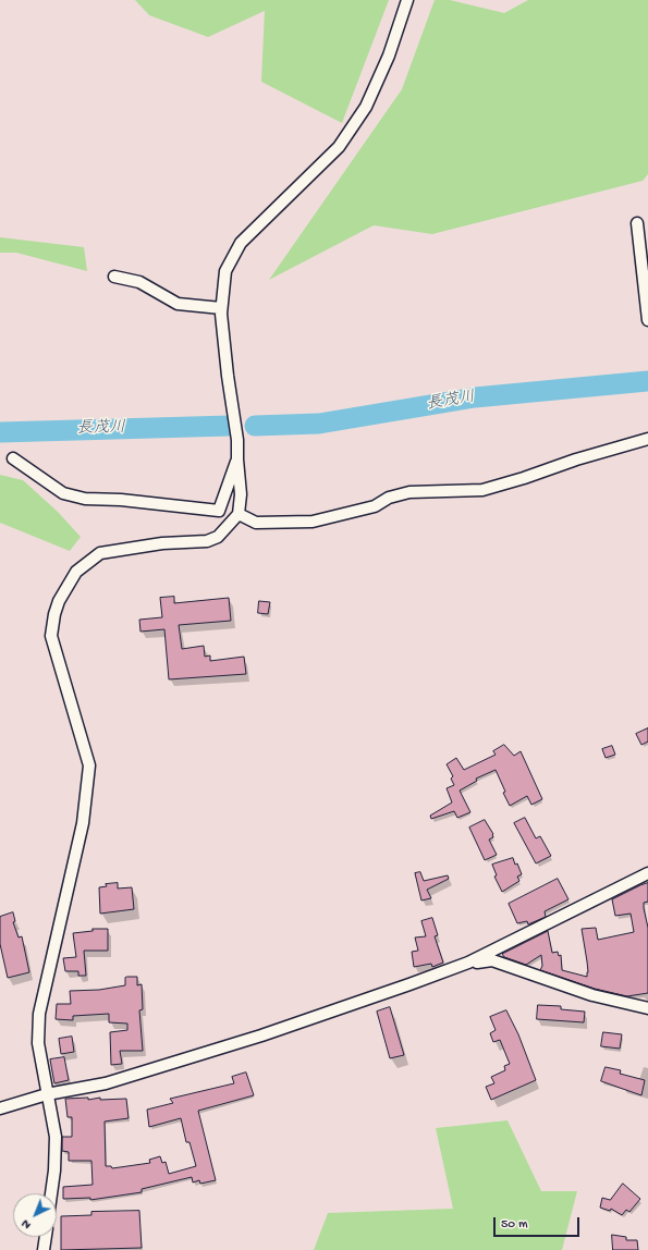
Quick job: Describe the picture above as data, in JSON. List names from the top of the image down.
{
  "water": ["長茂川"],
  "scale_bar": "50 m",
  "north": "bottom left"
}
